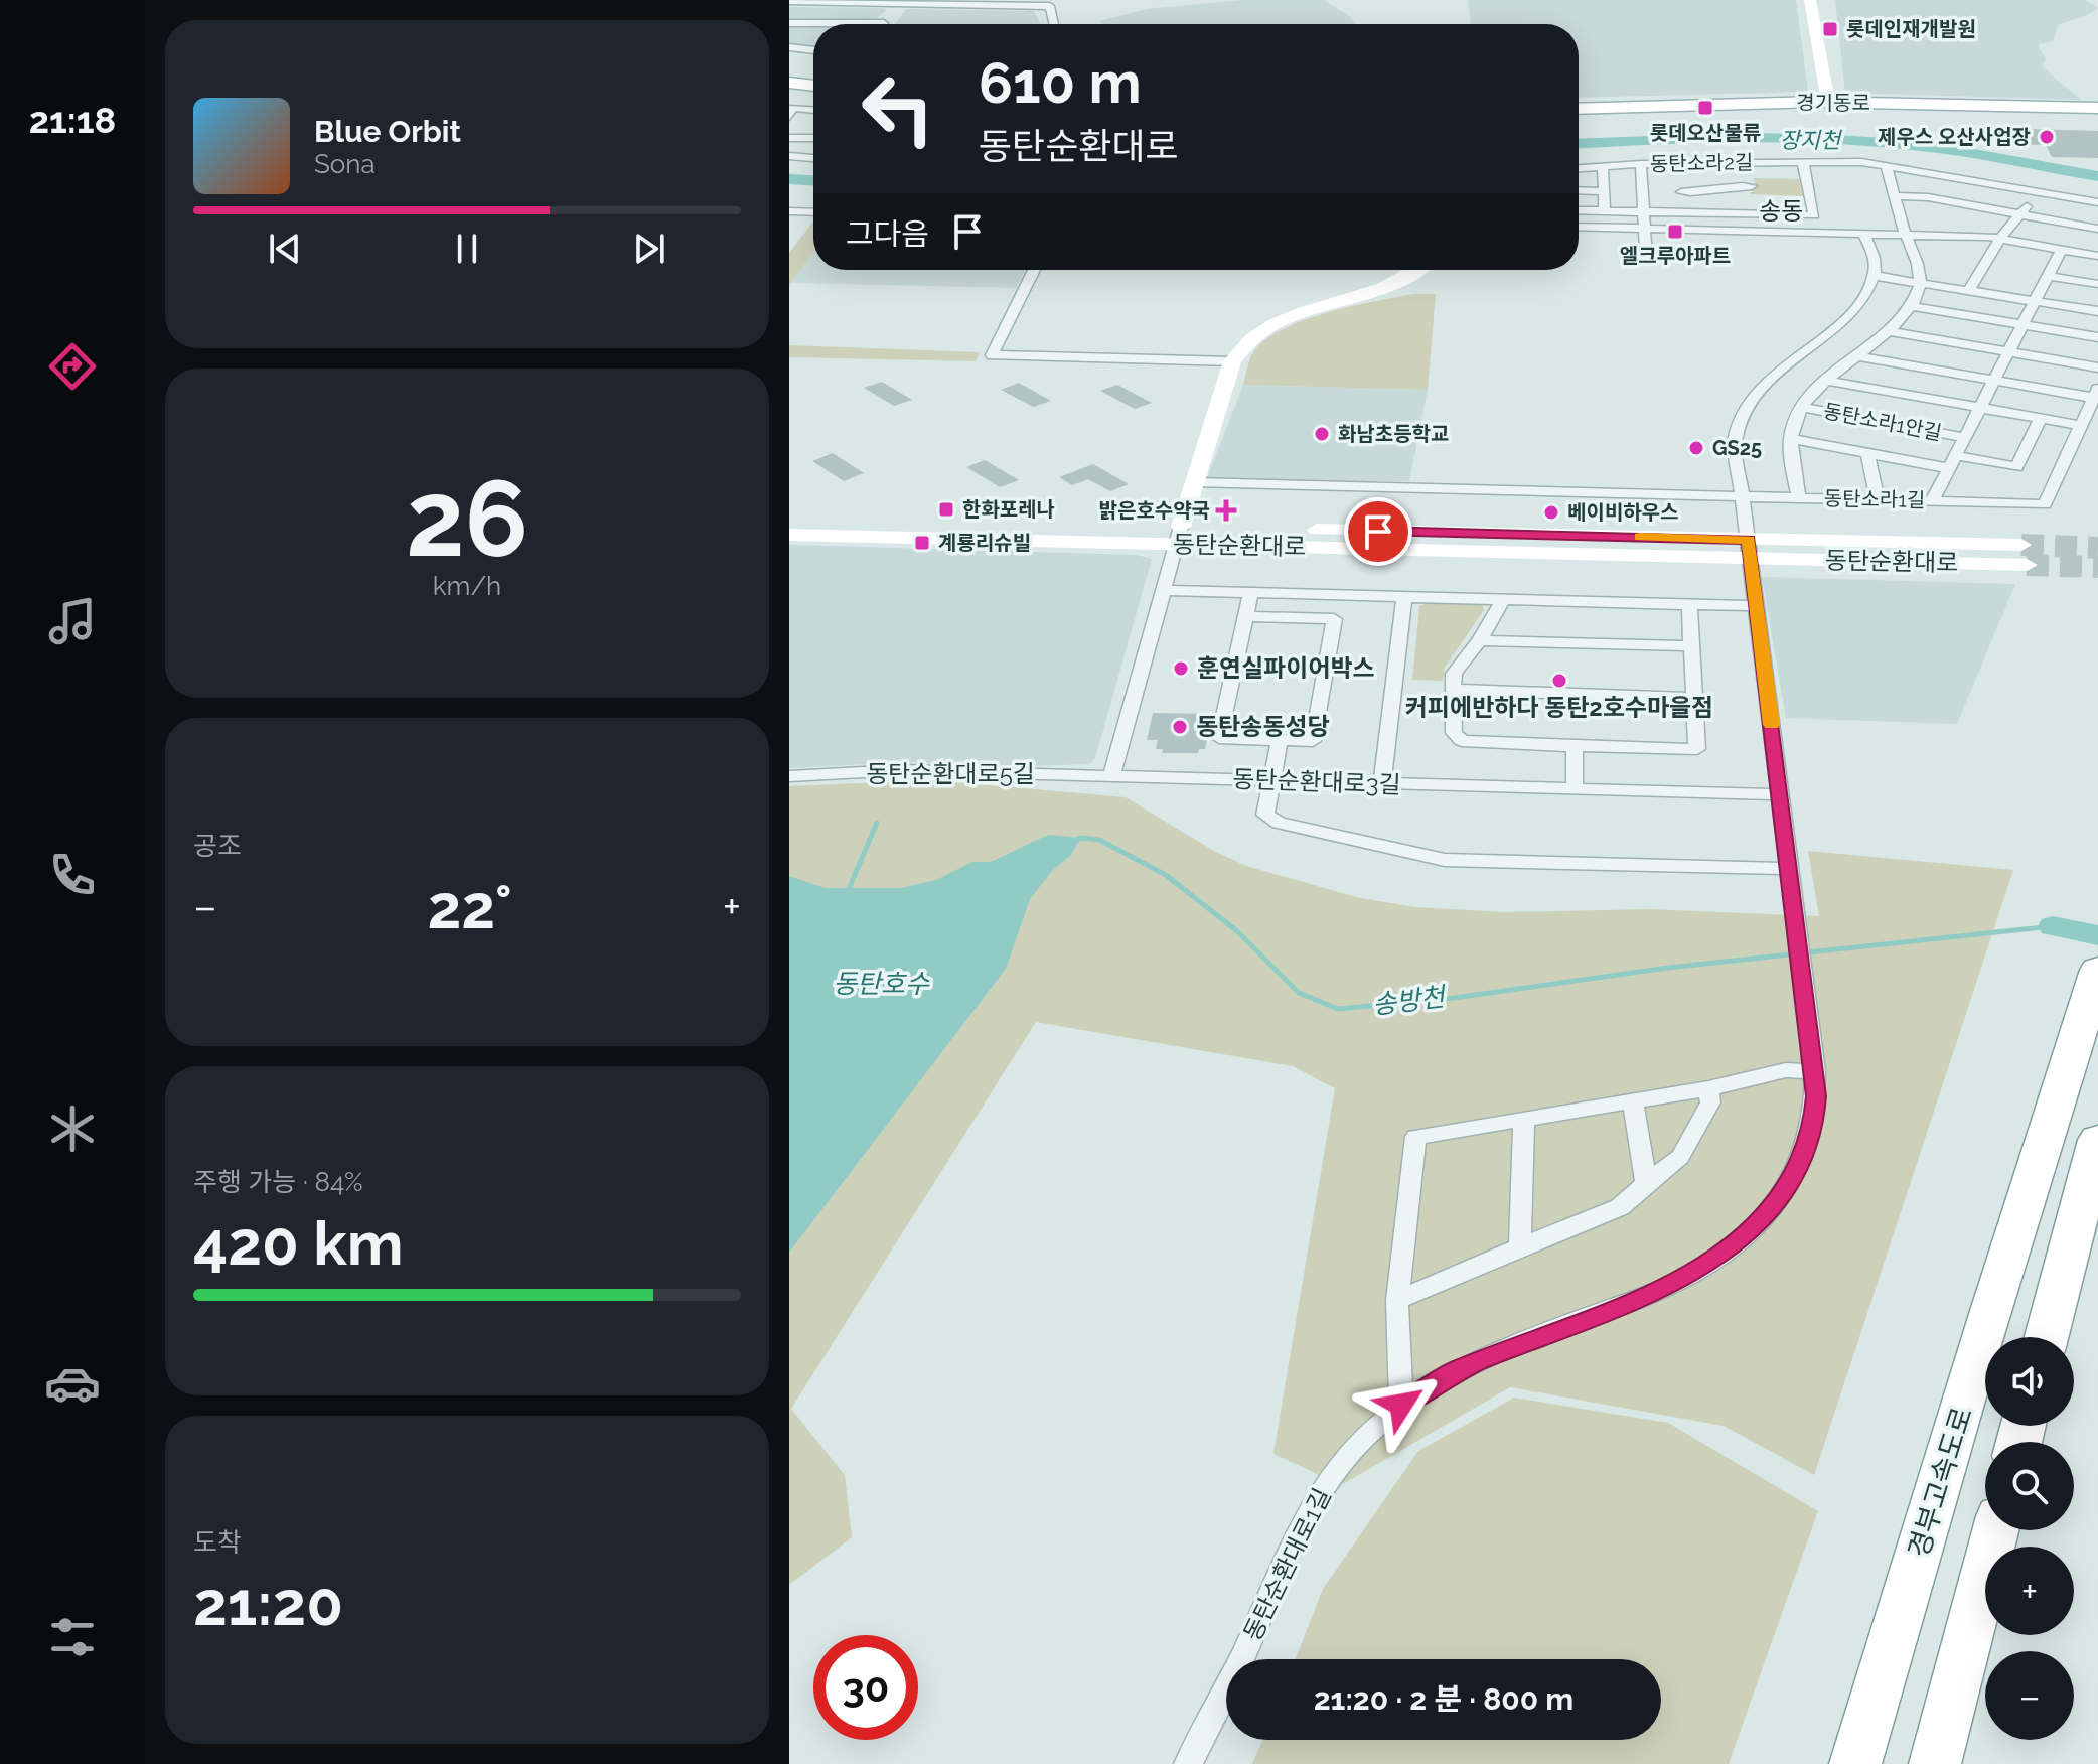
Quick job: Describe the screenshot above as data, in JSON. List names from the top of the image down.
{
  "streets": {
    "highway": ["경부고속도로"],
    "main road": ["경기동로", "동탄순환대로"],
    "street": [
      "동탄소라2길",
      "동탄소라1안길",
      "동탄소라1길",
      "동탄순환대로5길",
      "동탄순환대로3길",
      "동탄순환대로1길"
    ]
  },
  "crossings": [
    ["동탄소라1안길", "동탄소라1길"],
    ["동탄순환대로", "동탄순환대로1길"],
    ["동탄순환대로5길", "동탄순환대로3길"],
    ["동탄순환대로3길", "동탄순환대로1길"]
  ],
  "districts": ["송동"],
  "water": ["장지천", "동탄호수", "송방천"],
  "places": {
    "transit": [
      "롯데인재개발원",
      "롯데오산물류",
      "엘크루아파트",
      "한화포레나",
      "계룡리슈빌"
    ],
    "other": [
      "제우스 오산사업장",
      "화남초등학교",
      "GS25",
      "베이비하우스",
      "훈연실파이어박스",
      "커피에반하다 동탄2호수마을점",
      "동탄송동성당"
    ],
    "health": ["밝은호수약국"]
  },
  "page": {
    "tabs": "21:18",
    "turn": ["610 m", "동탄순환대로"],
    "song": ["Blue Orbit", "Sona"],
    "then": "그다음",
    "tile": [
      ["26", "km/h"],
      "공조",
      ["주행 가능 · 84%", "420 km"],
      ["도착", "21:20"]
    ],
    "heat": ["−", "22°", "+"],
    "map_buttons": ["+", "−"],
    "limit": "30",
    "trip": "21:20 · 2 분 · 800 m"
  }
}
